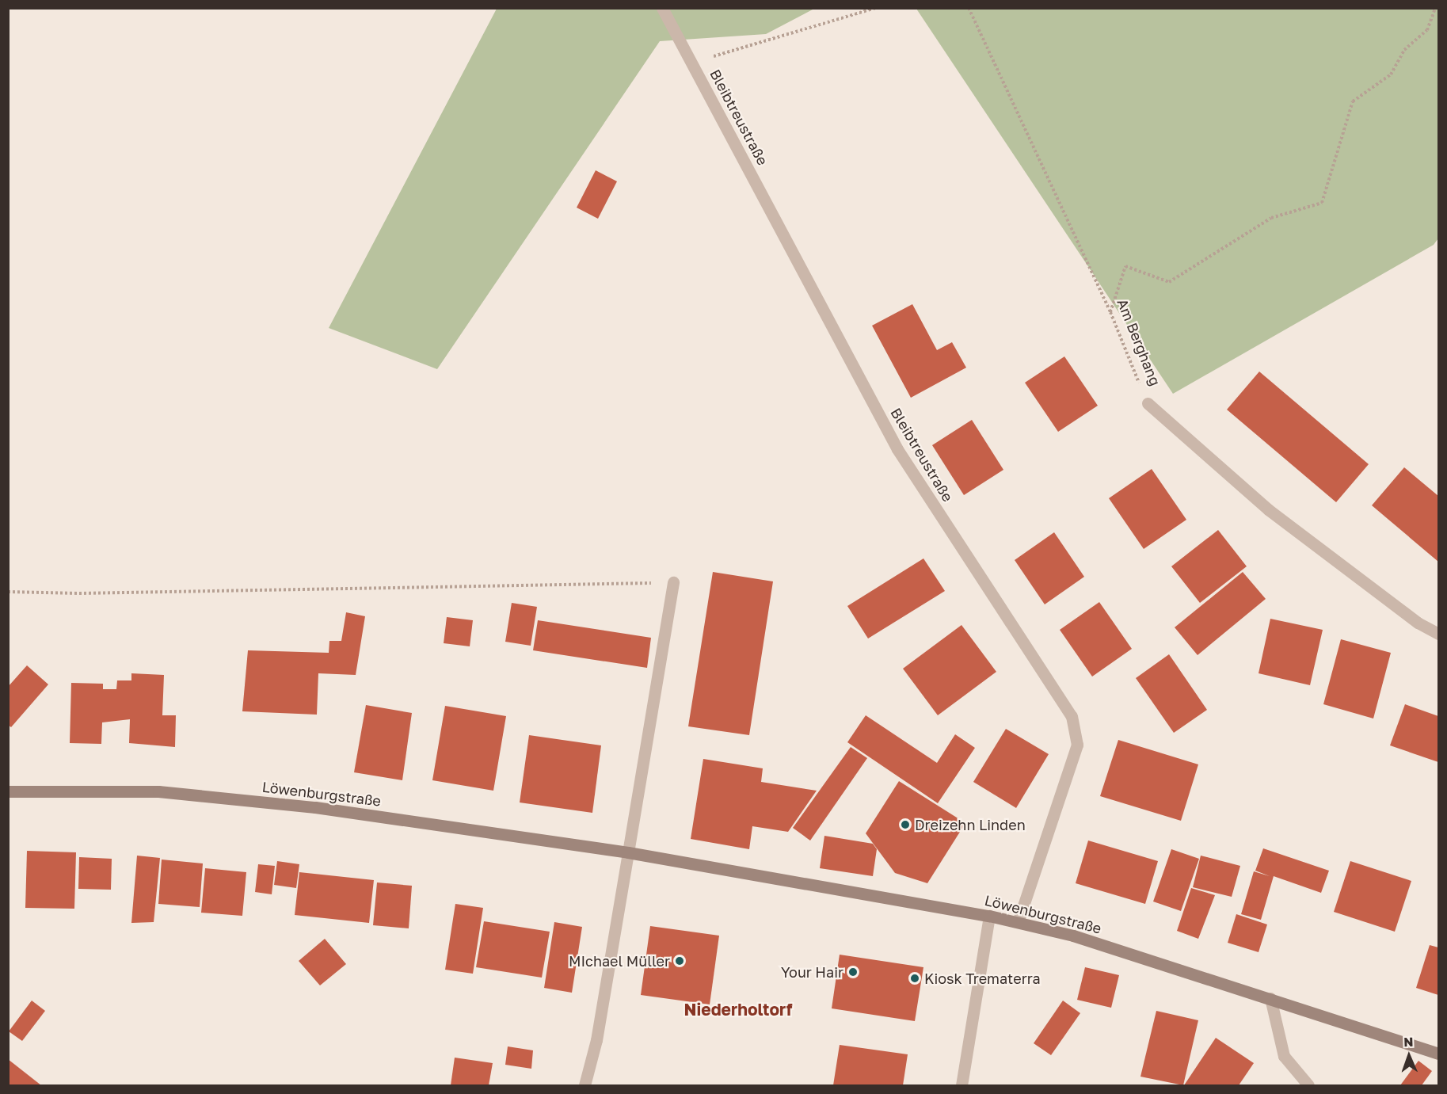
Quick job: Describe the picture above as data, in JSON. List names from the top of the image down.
{
  "streets": {
    "street": ["Bleibtreustraße", "Am Berghang", "Löwenburgstraße"]
  },
  "crossings": [
    ["Bleibtreustraße", "Löwenburgstraße"]
  ],
  "districts": ["Niederholtorf"],
  "places": [
    "Dreizehn Linden",
    "MIchael Müller",
    "Your Hair",
    "Kiosk Trematerra"
  ],
  "north": "top"
}
